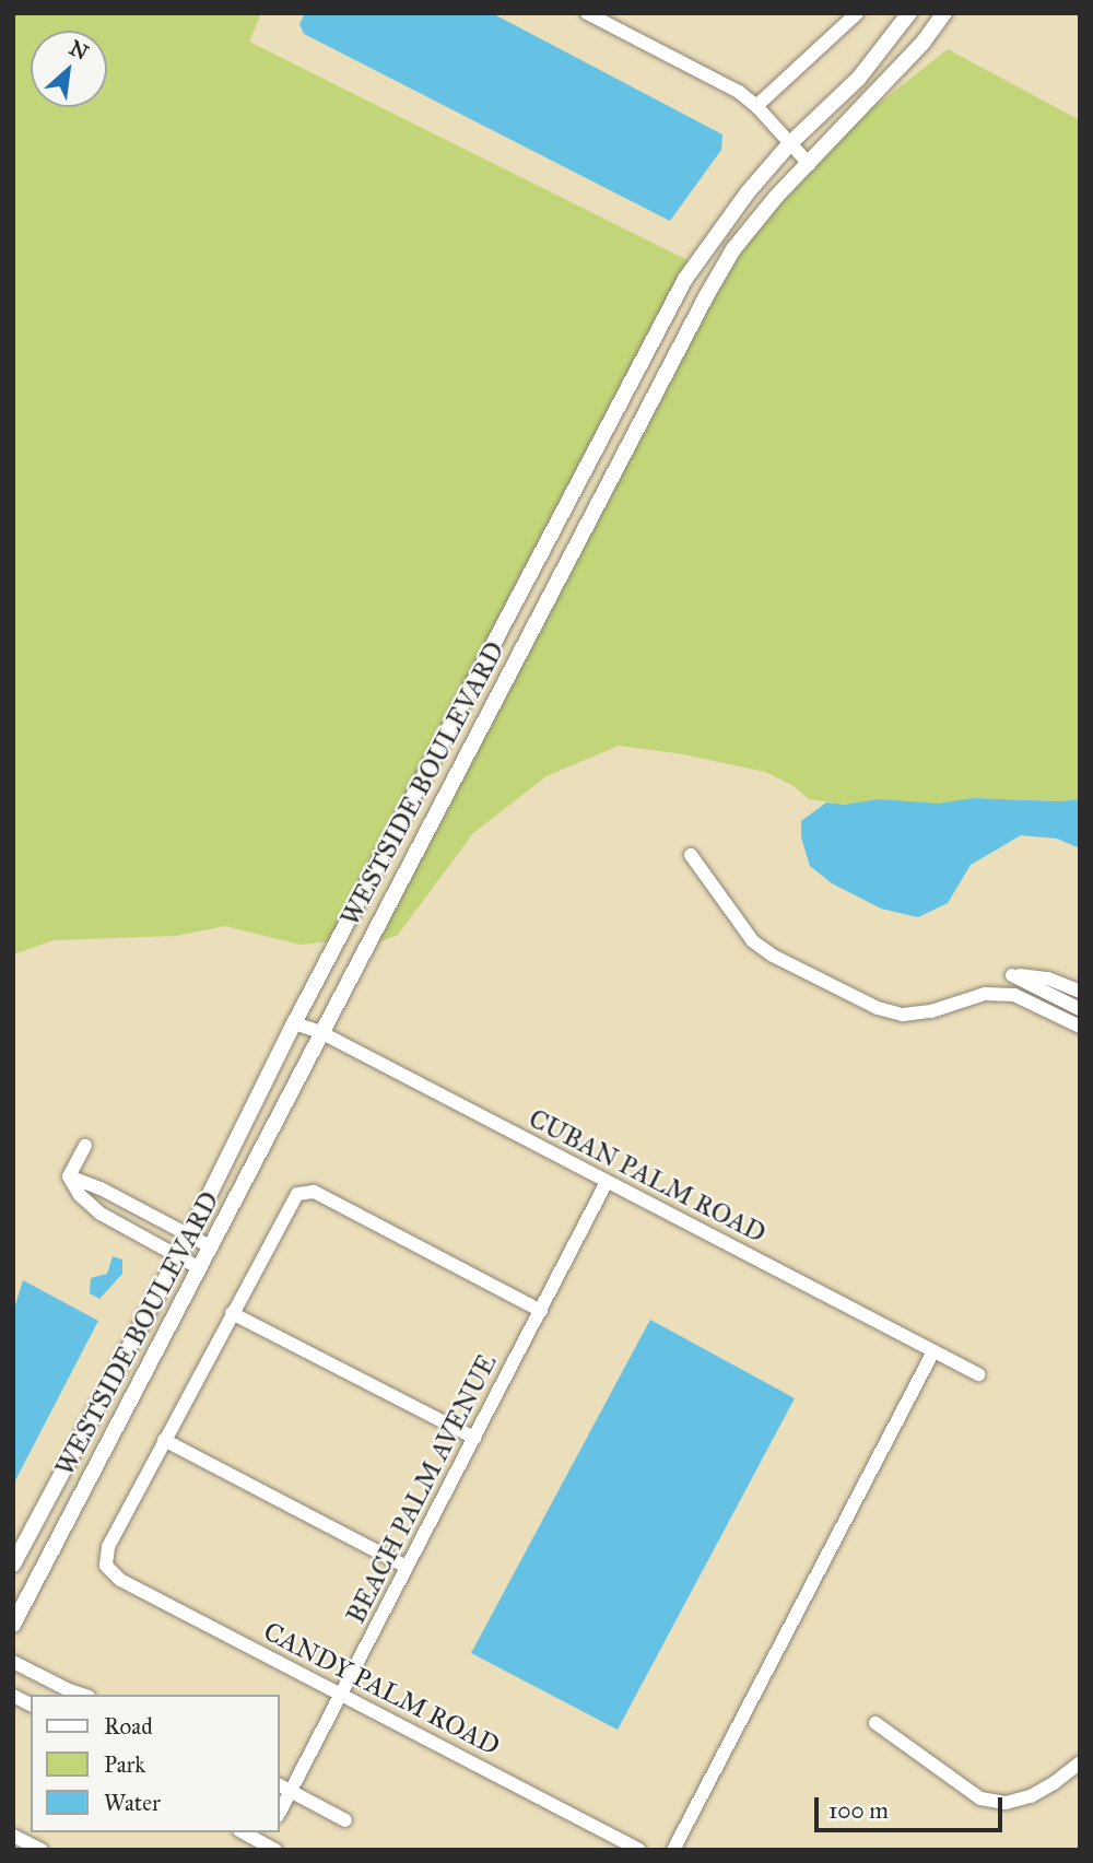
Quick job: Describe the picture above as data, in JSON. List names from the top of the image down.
{
  "streets": {
    "street": [
      "WESTSIDE BOULEVARD",
      "CUBAN PALM ROAD",
      "BEACH PALM AVENUE",
      "CANDY PALM ROAD"
    ]
  },
  "crossings": [
    ["WESTSIDE BOULEVARD", "CUBAN PALM ROAD"],
    ["CUBAN PALM ROAD", "BEACH PALM AVENUE"],
    ["BEACH PALM AVENUE", "CANDY PALM ROAD"]
  ],
  "legend": ["Road", "Park", "Water"],
  "scale_bar": "100 m",
  "north": "top right"
}
